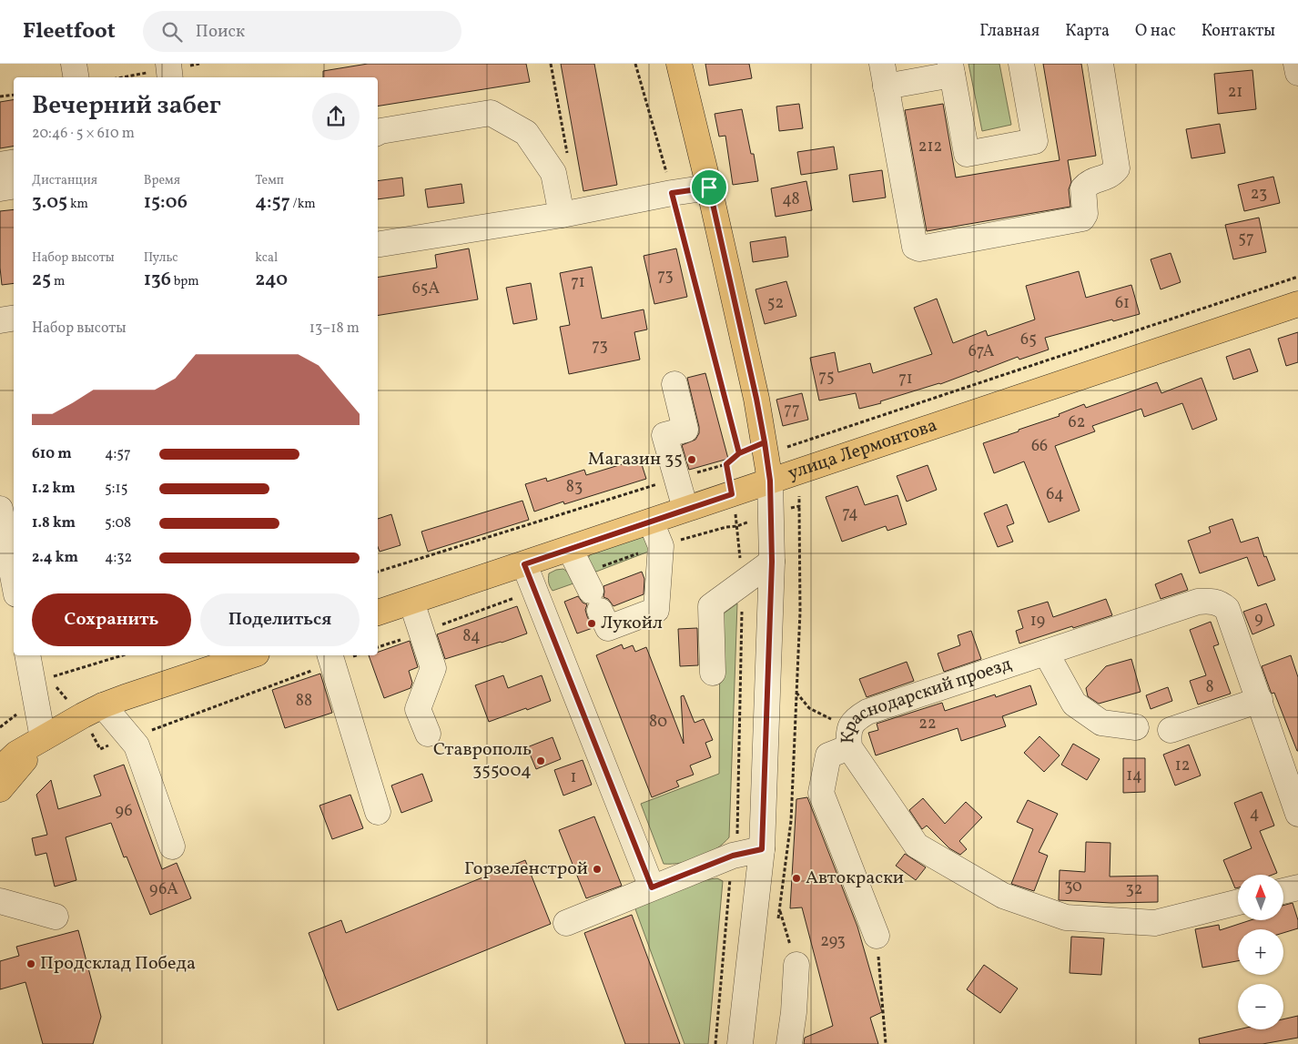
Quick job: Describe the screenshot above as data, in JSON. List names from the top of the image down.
{
  "streets": {
    "main road": ["улица Лермонтова"],
    "street": ["Краснодарский проезд"]
  },
  "places": [
    "Магазин 35",
    "Лукойл",
    "Ставрополь 355004",
    "Горзеленстрой",
    "Автокраски",
    "Продсклад Победа"
  ],
  "house_numbers": [
    "21",
    "212",
    "23",
    "48",
    "57",
    "73",
    "71",
    "65А",
    "52",
    "61",
    "65",
    "73",
    "67А",
    "75",
    "71",
    "77",
    "62",
    "66",
    "83",
    "64",
    "74",
    "9",
    "19",
    "84",
    "8",
    "88",
    "80",
    "22",
    "12",
    "14",
    "1",
    "96",
    "4",
    "30",
    "96А",
    "32",
    "293"
  ],
  "north": "top",
  "page": {
    "header": "Fleetfoot",
    "search": "Поиск",
    "nav": [
      "Главная",
      "Карта",
      "О нас",
      "Контакты"
    ],
    "heading": ["Вечерний забег", "20:46 · 5 × 610 m"],
    "stats": [
      ["Дистанция", "3.05 km"],
      ["Время", "15:06"],
      ["Темп", "4:57 /km"],
      ["Набор высоты", "25 m"],
      ["Пульс", "136 bpm"],
      ["kcal", "240"]
    ],
    "chart": ["Набор высоты", "13–18 m"],
    "list": [
      {
        "name": "610 m",
        "note": "4:57"
      },
      {
        "name": "1.2 km",
        "note": "5:15"
      },
      {
        "name": "1.8 km",
        "note": "5:08"
      },
      {
        "name": "2.4 km",
        "note": "4:32"
      }
    ],
    "buttons": ["Сохранить", "Поделиться"],
    "map_buttons": ["+", "−"]
  }
}
